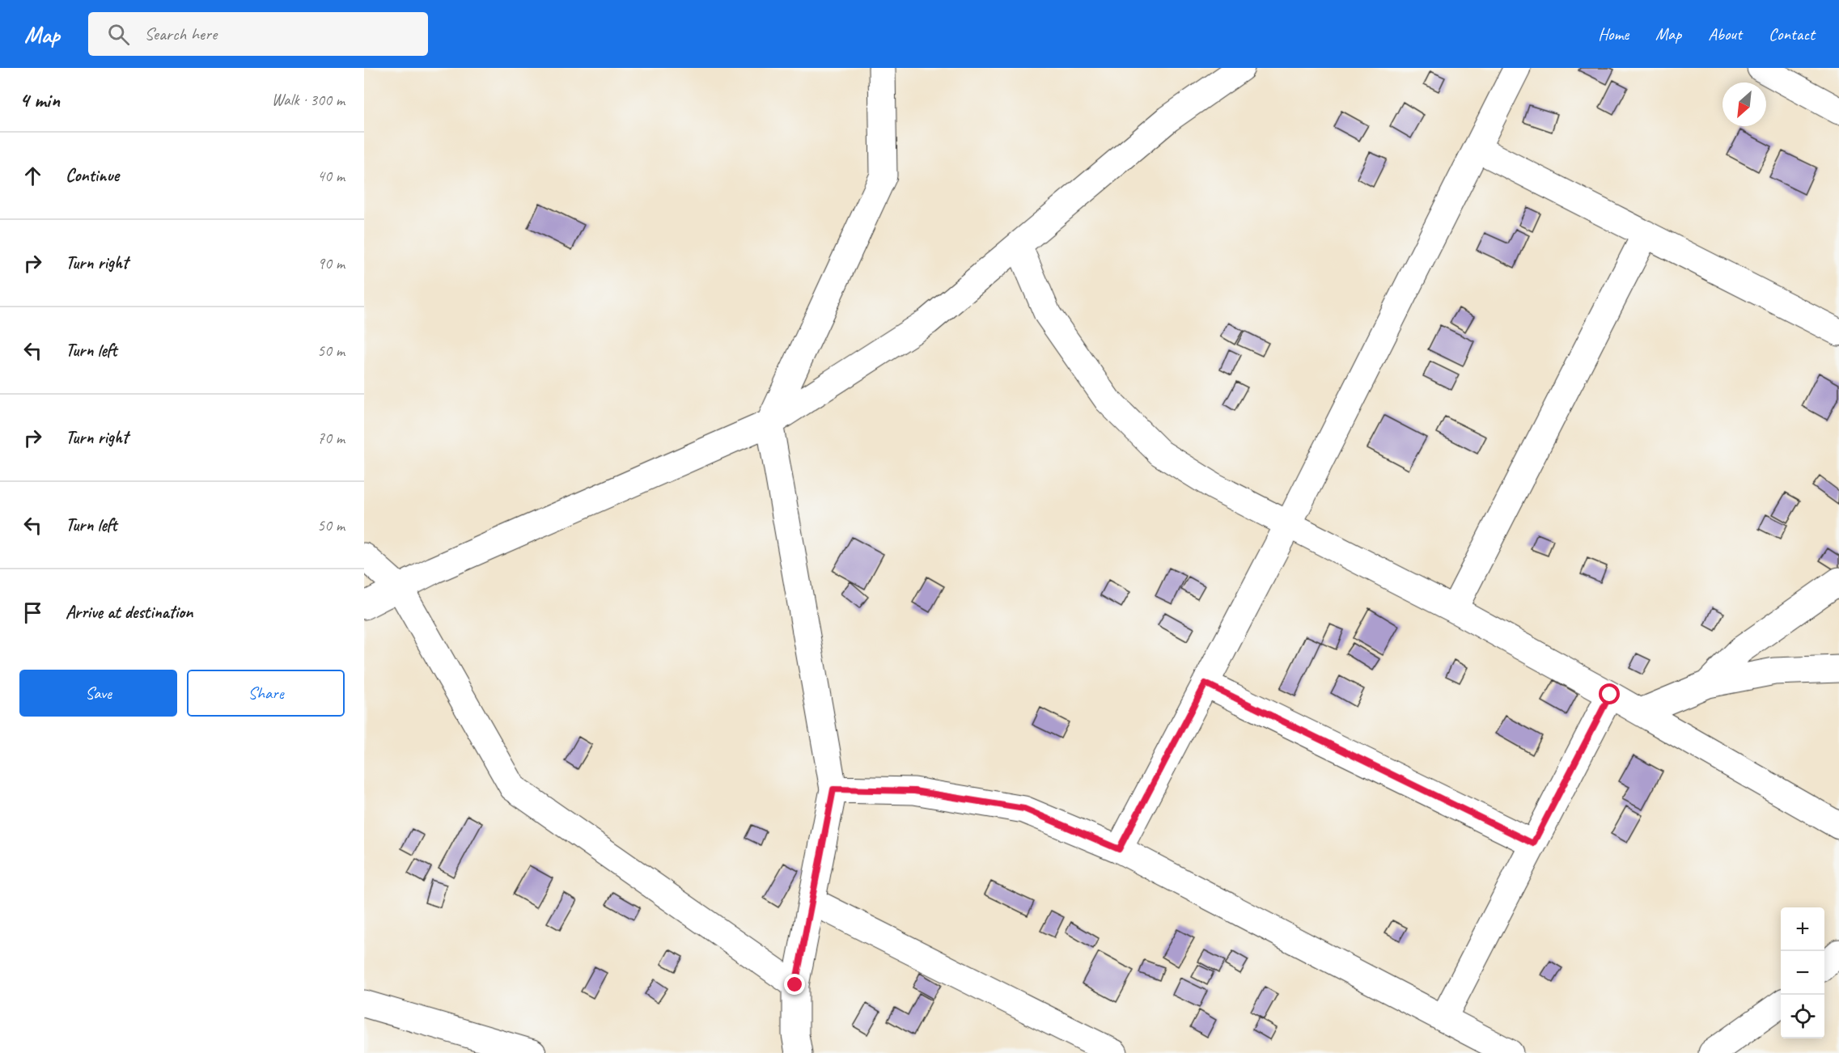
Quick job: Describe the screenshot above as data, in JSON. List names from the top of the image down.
{
  "north": "bottom left",
  "page": {
    "header": "Map",
    "search": "Search here",
    "nav": [
      "Home",
      "Map",
      "About",
      "Contact"
    ],
    "heading": ["4 min", "Walk · 300 m"],
    "list": [
      ["Continue", "40 m"],
      ["Turn right", "90 m"],
      ["Turn left", "50 m"],
      ["Turn right", "70 m"],
      ["Turn left", "50 m"],
      "Arrive at destination"
    ],
    "buttons": ["Save", "Share"],
    "map_buttons": ["+", "−"]
  }
}
